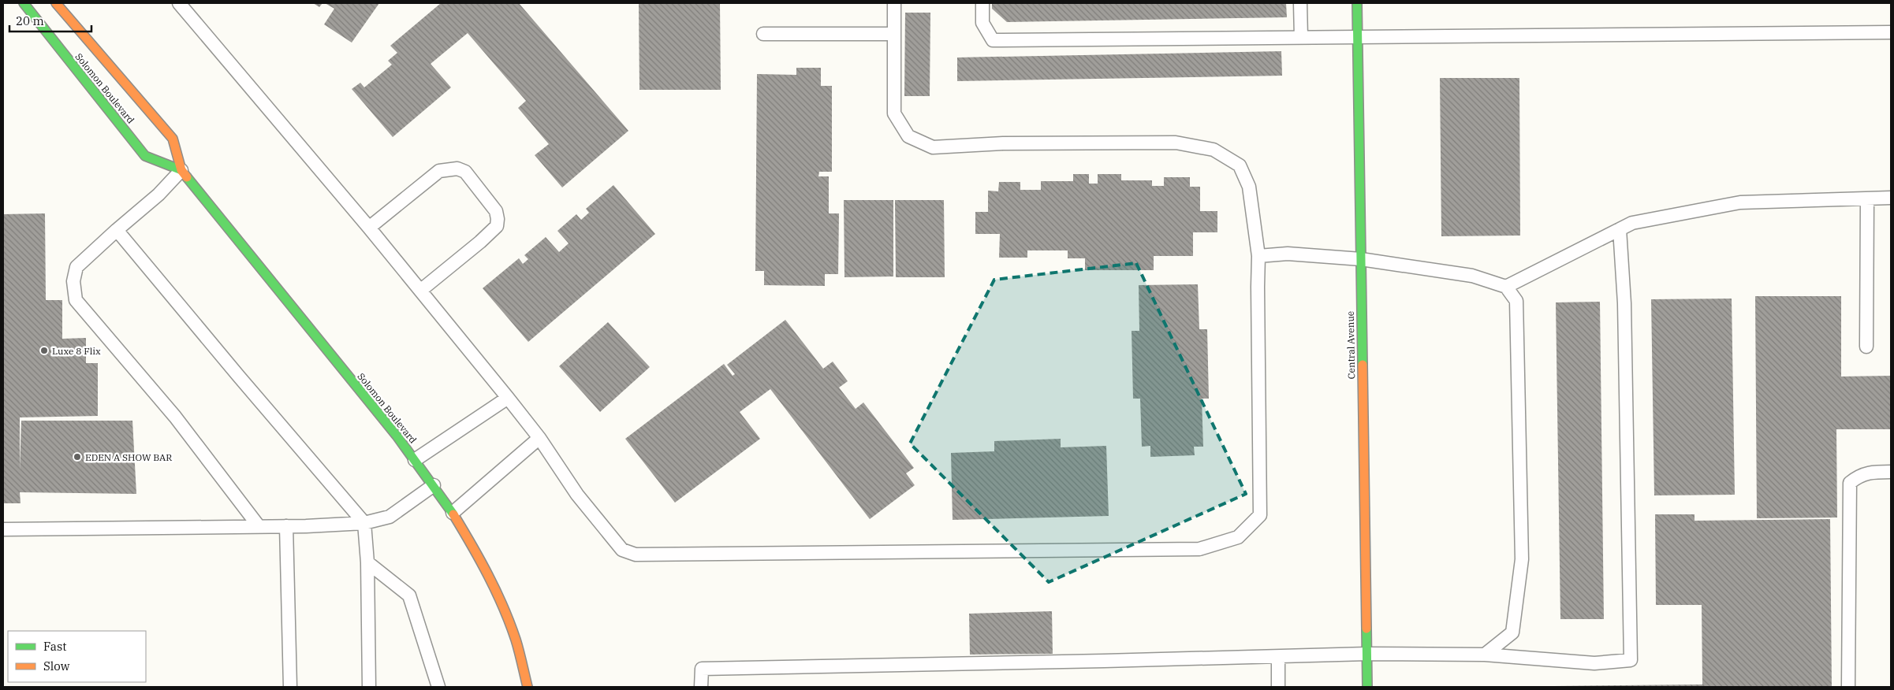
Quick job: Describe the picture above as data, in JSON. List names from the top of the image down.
{
  "streets": {
    "street": ["Solomon Boulevard", "Central Avenue"]
  },
  "places": ["Luxe 8 Flix", "EDEN A SHOW BAR"],
  "legend": ["Fast", "Slow"],
  "scale_bar": "20 m"
}
